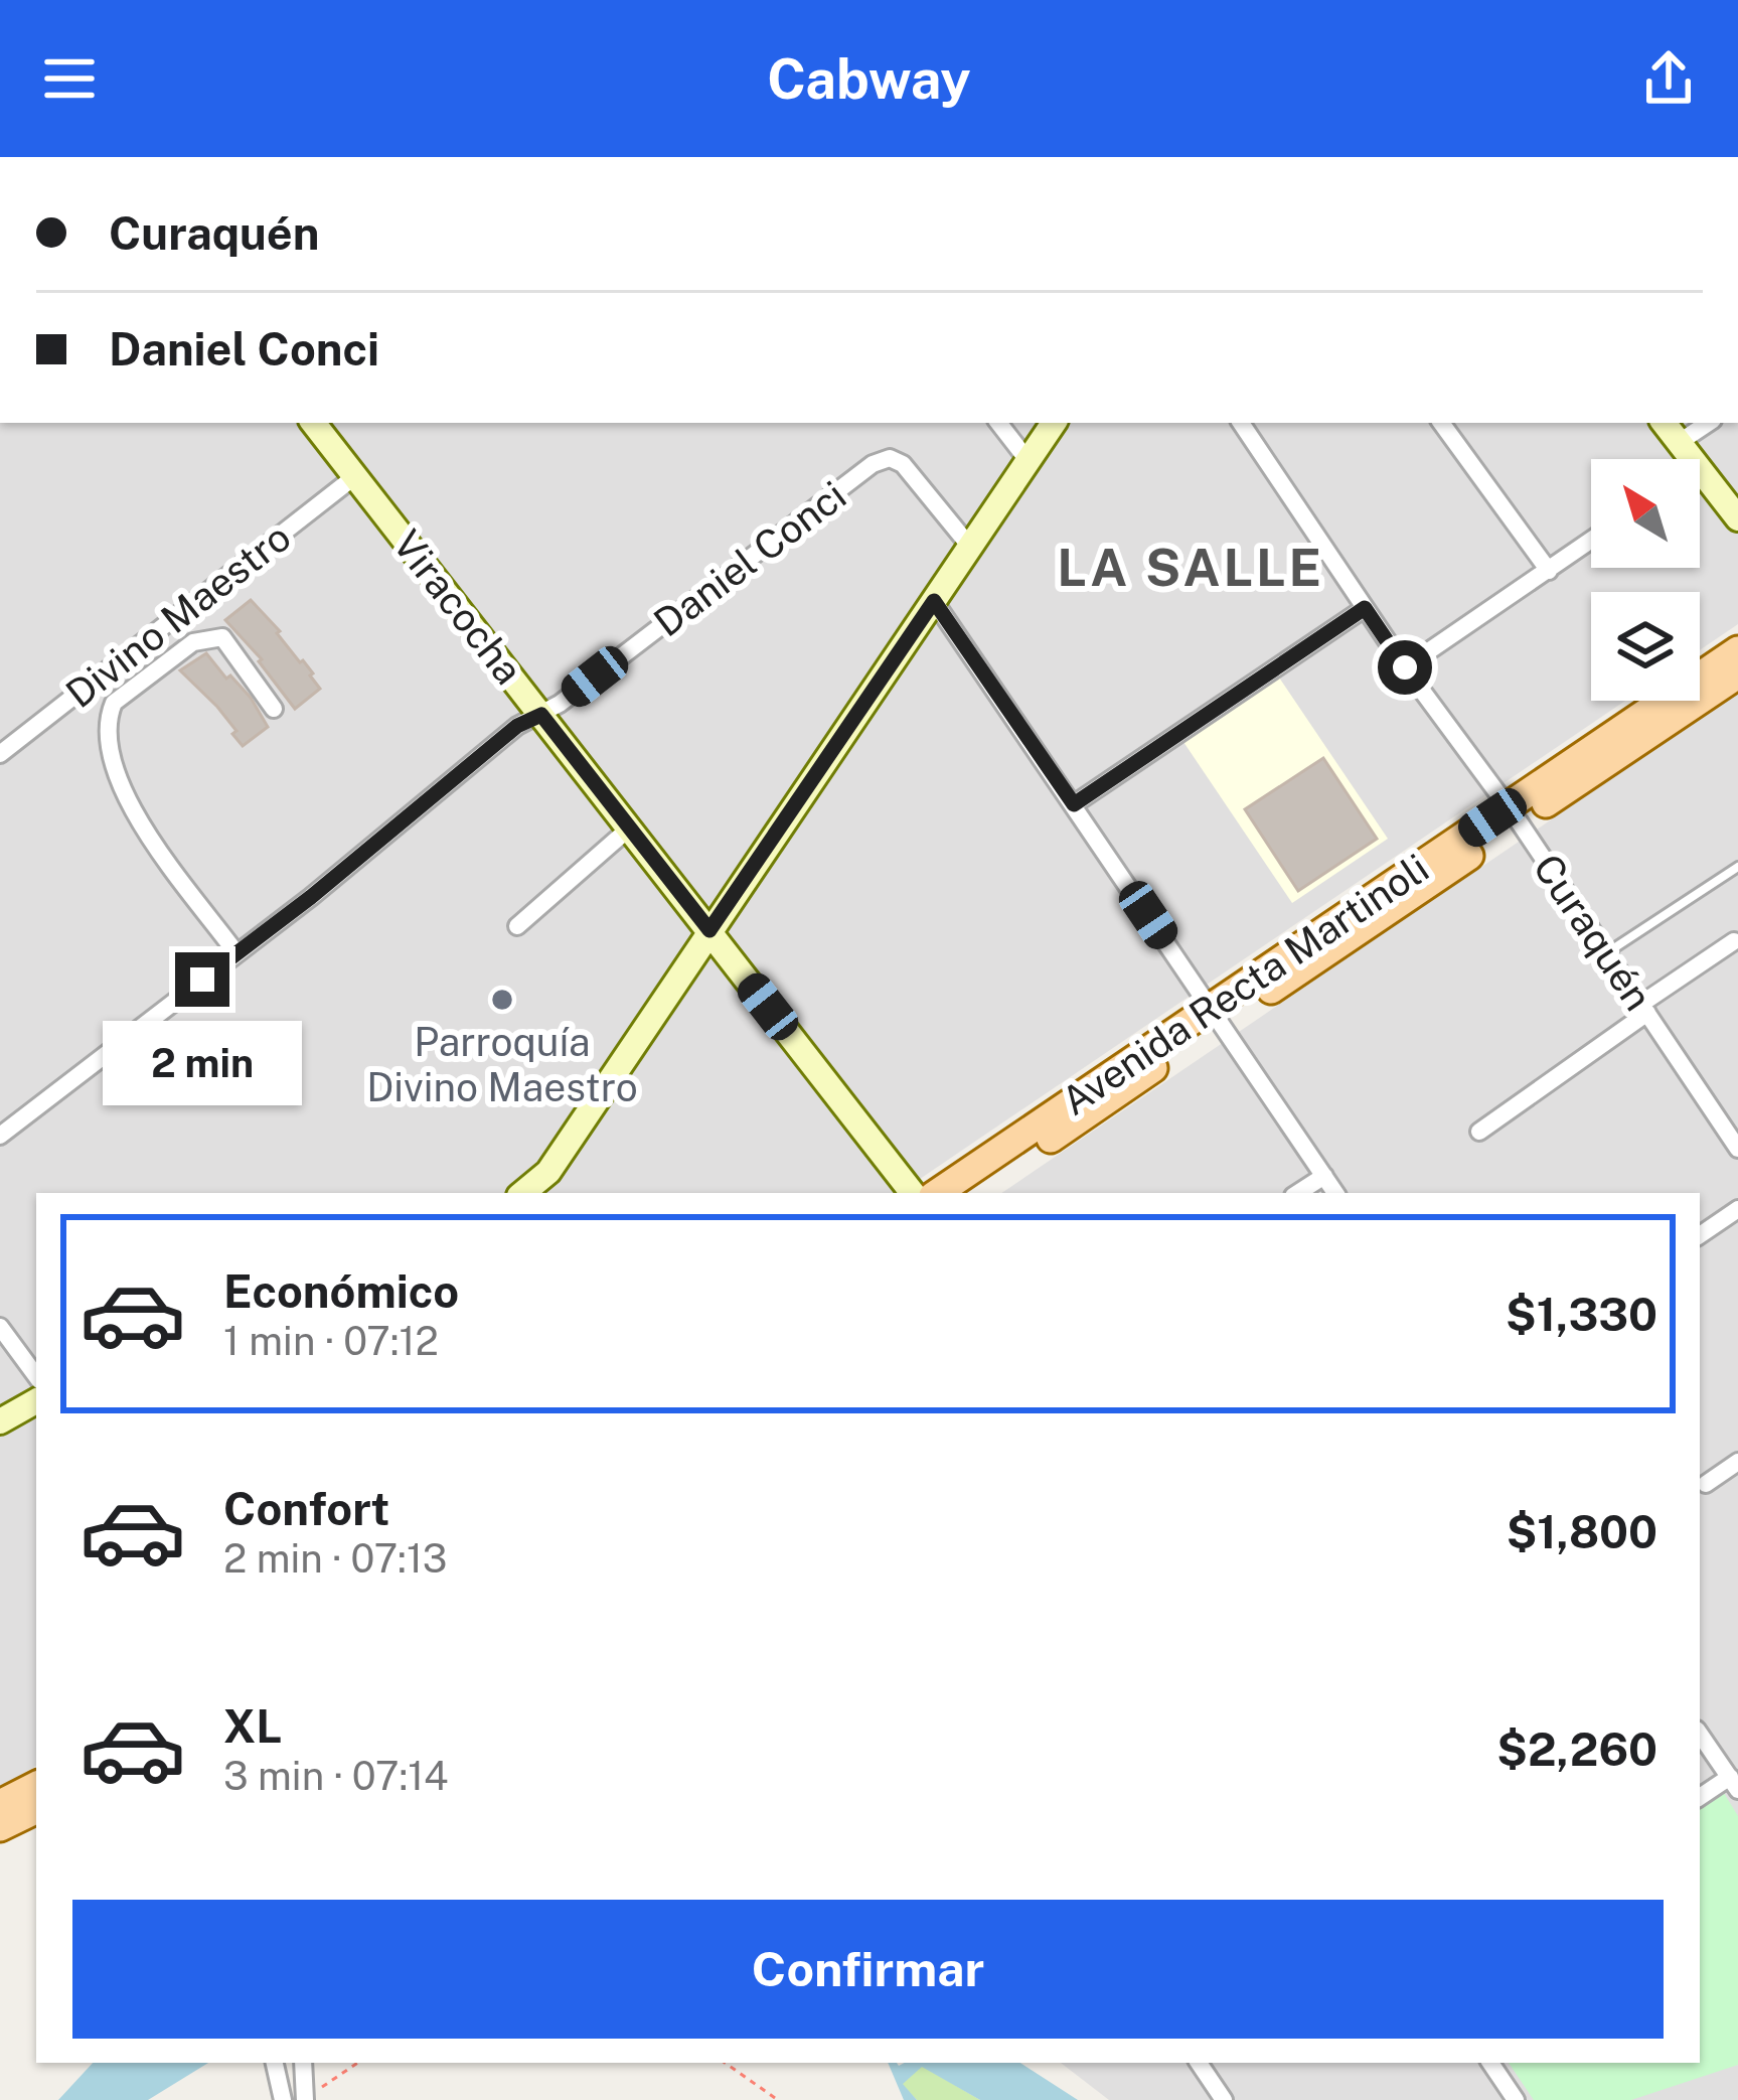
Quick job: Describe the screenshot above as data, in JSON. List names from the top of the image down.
{
  "streets": {
    "main road": ["Viracocha", "Avenida Recta Martinoli"],
    "street": ["Daniel Conci", "Divino Maestro", "Curaquén"]
  },
  "crossings": [
    ["Daniel Conci", "Viracocha"],
    ["Viracocha", "Divino Maestro"],
    ["Curaquén", "Avenida Recta Martinoli"]
  ],
  "districts": ["LA SALLE"],
  "places": ["Parroquía Divino Maestro"],
  "north": "top left",
  "page": {
    "header": "Cabway",
    "banner": ["Curaquén", "Daniel Conci"],
    "bubble": "2 min",
    "list": [
      {
        "name": "Económico",
        "note": "1 min · 07:12",
        "value": "$1,330"
      },
      {
        "name": "Confort",
        "note": "2 min · 07:13",
        "value": "$1,800"
      },
      {
        "name": "XL",
        "note": "3 min · 07:14",
        "value": "$2,260"
      }
    ],
    "buttons": "Confirmar"
  }
}
